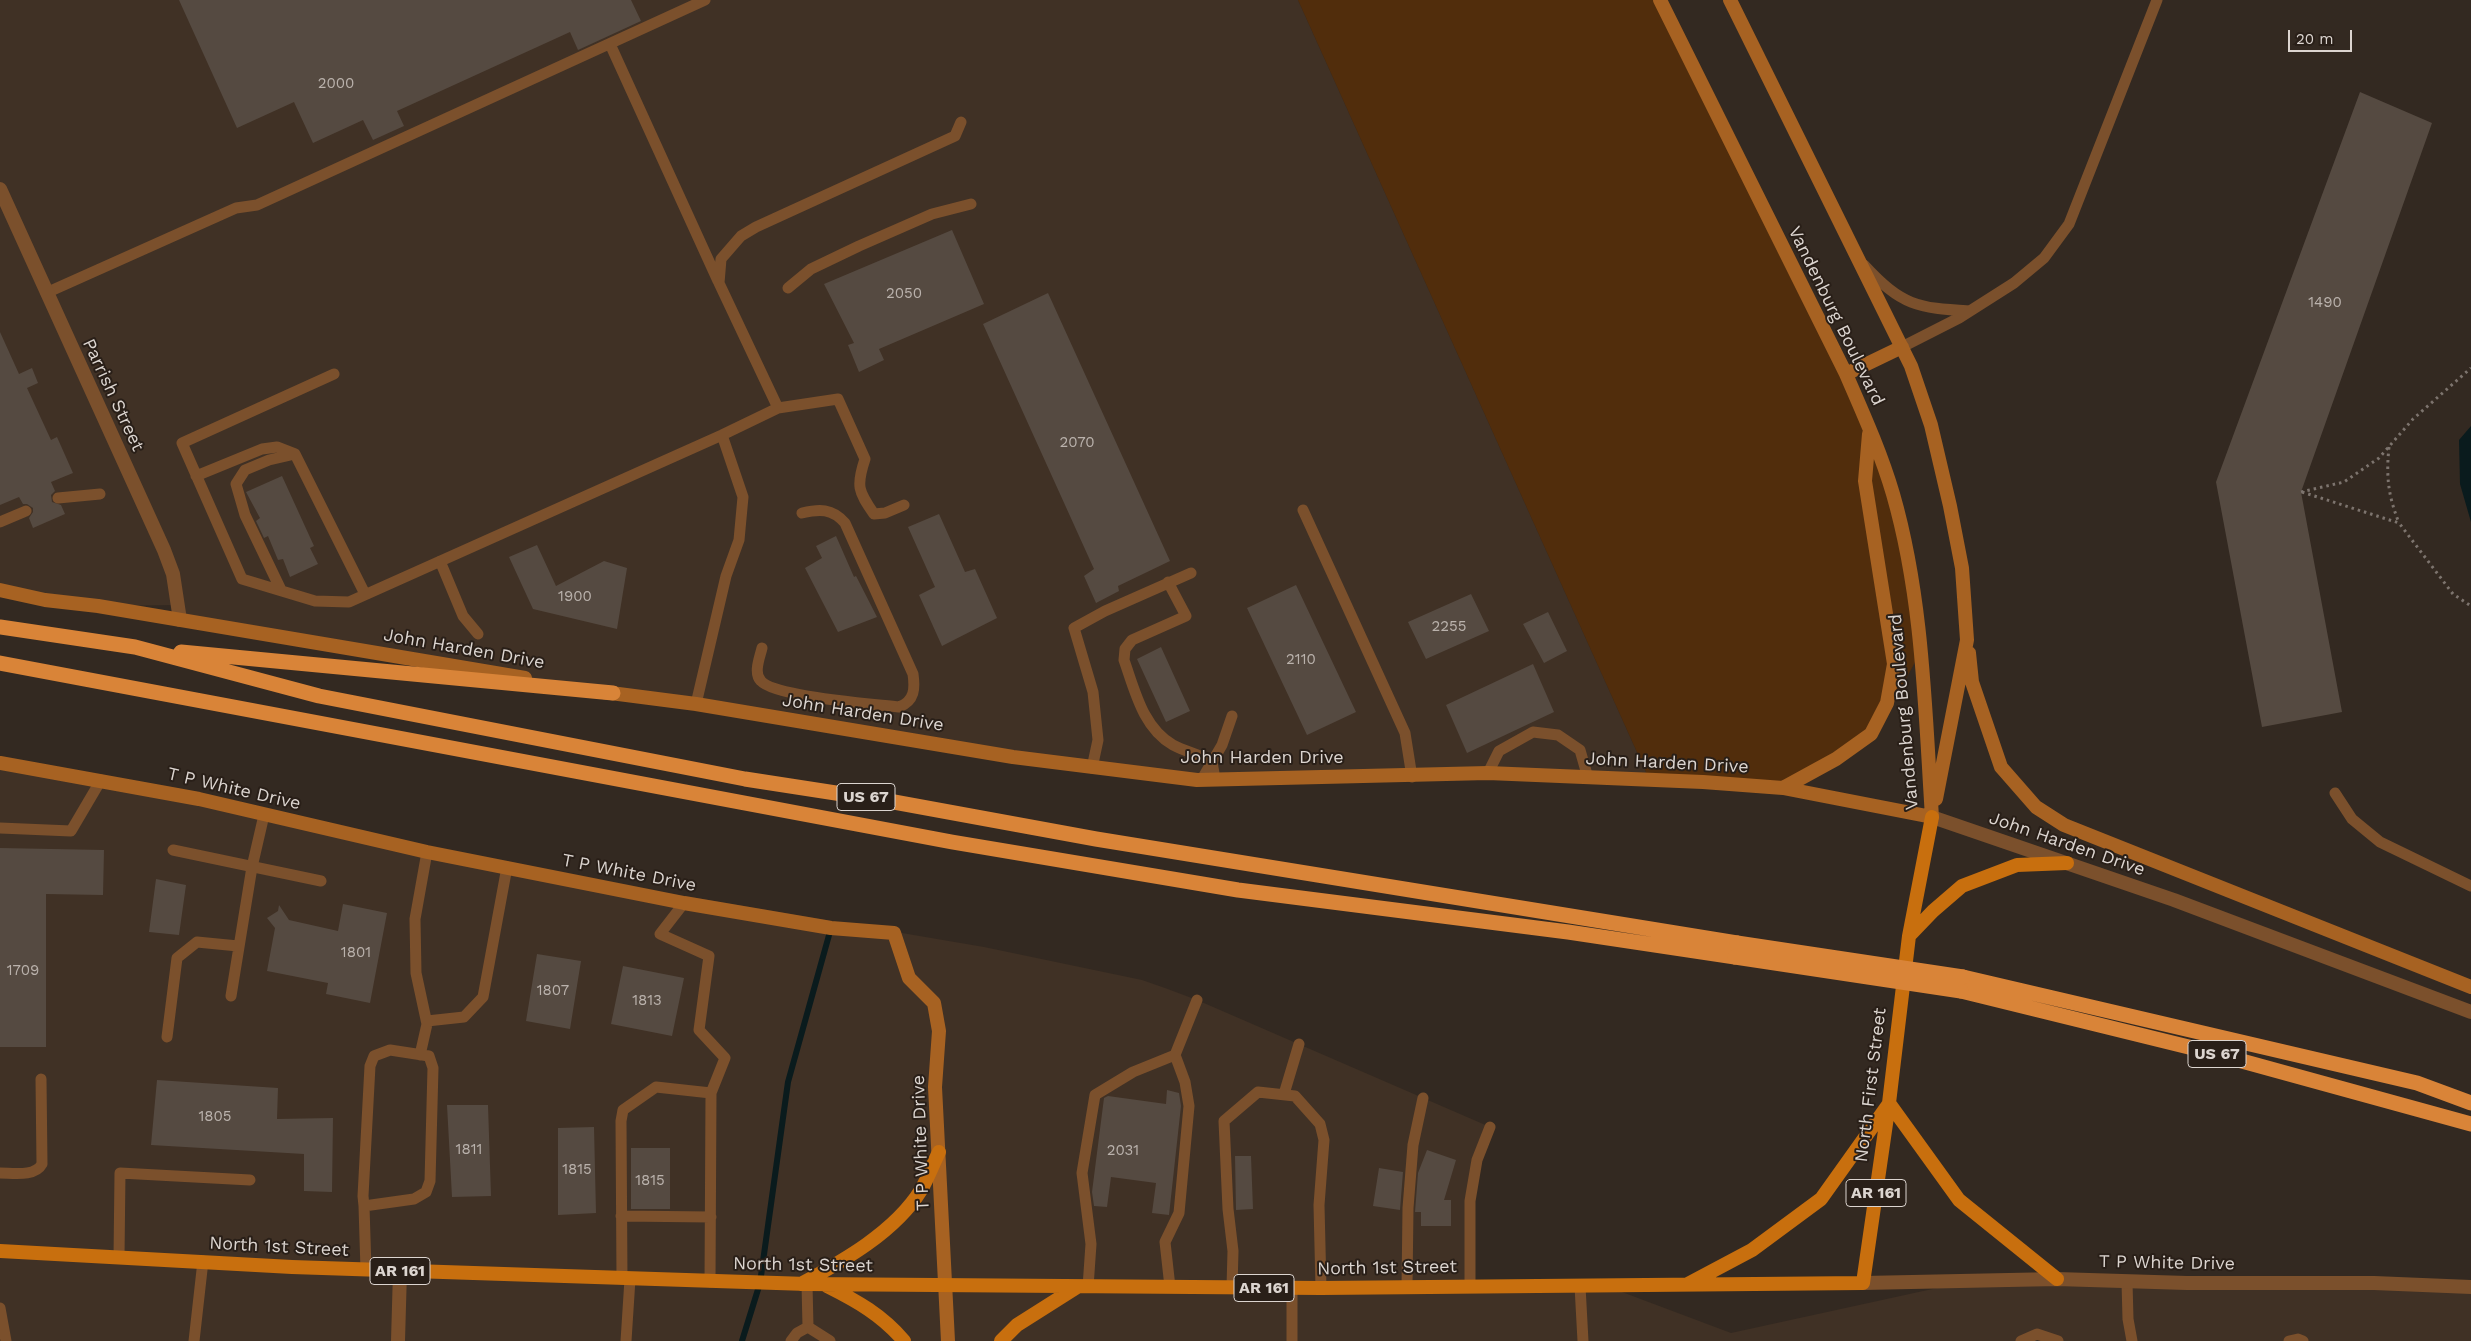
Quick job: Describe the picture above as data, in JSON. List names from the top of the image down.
{
  "streets": {
    "highway": ["US 67"],
    "main road": [
      "Vandenburg Boulevard",
      "John Harden Drive",
      "T P White Drive",
      "North First Street",
      "AR 161",
      "North 1st Street"
    ],
    "street": ["Parrish Street"]
  },
  "crossings": [
    ["Vandenburg Boulevard", "John Harden Drive"],
    ["Vandenburg Boulevard", "North First Street"],
    ["Parrish Street", "John Harden Drive"],
    ["John Harden Drive", "North First Street"],
    ["T P White Drive", "North First Street"],
    ["T P White Drive", "AR 161"],
    ["T P White Drive", "North 1st Street"],
    ["North First Street", "AR 161"],
    ["AR 161", "North 1st Street"]
  ],
  "house_numbers": [
    "2000",
    "2050",
    "1490",
    "2070",
    "1900",
    "2255",
    "2110",
    "1801",
    "1709",
    "1807",
    "1813",
    "1805",
    "1811",
    "2031",
    "1815",
    "1815"
  ],
  "scale_bar": "20 m"
}
